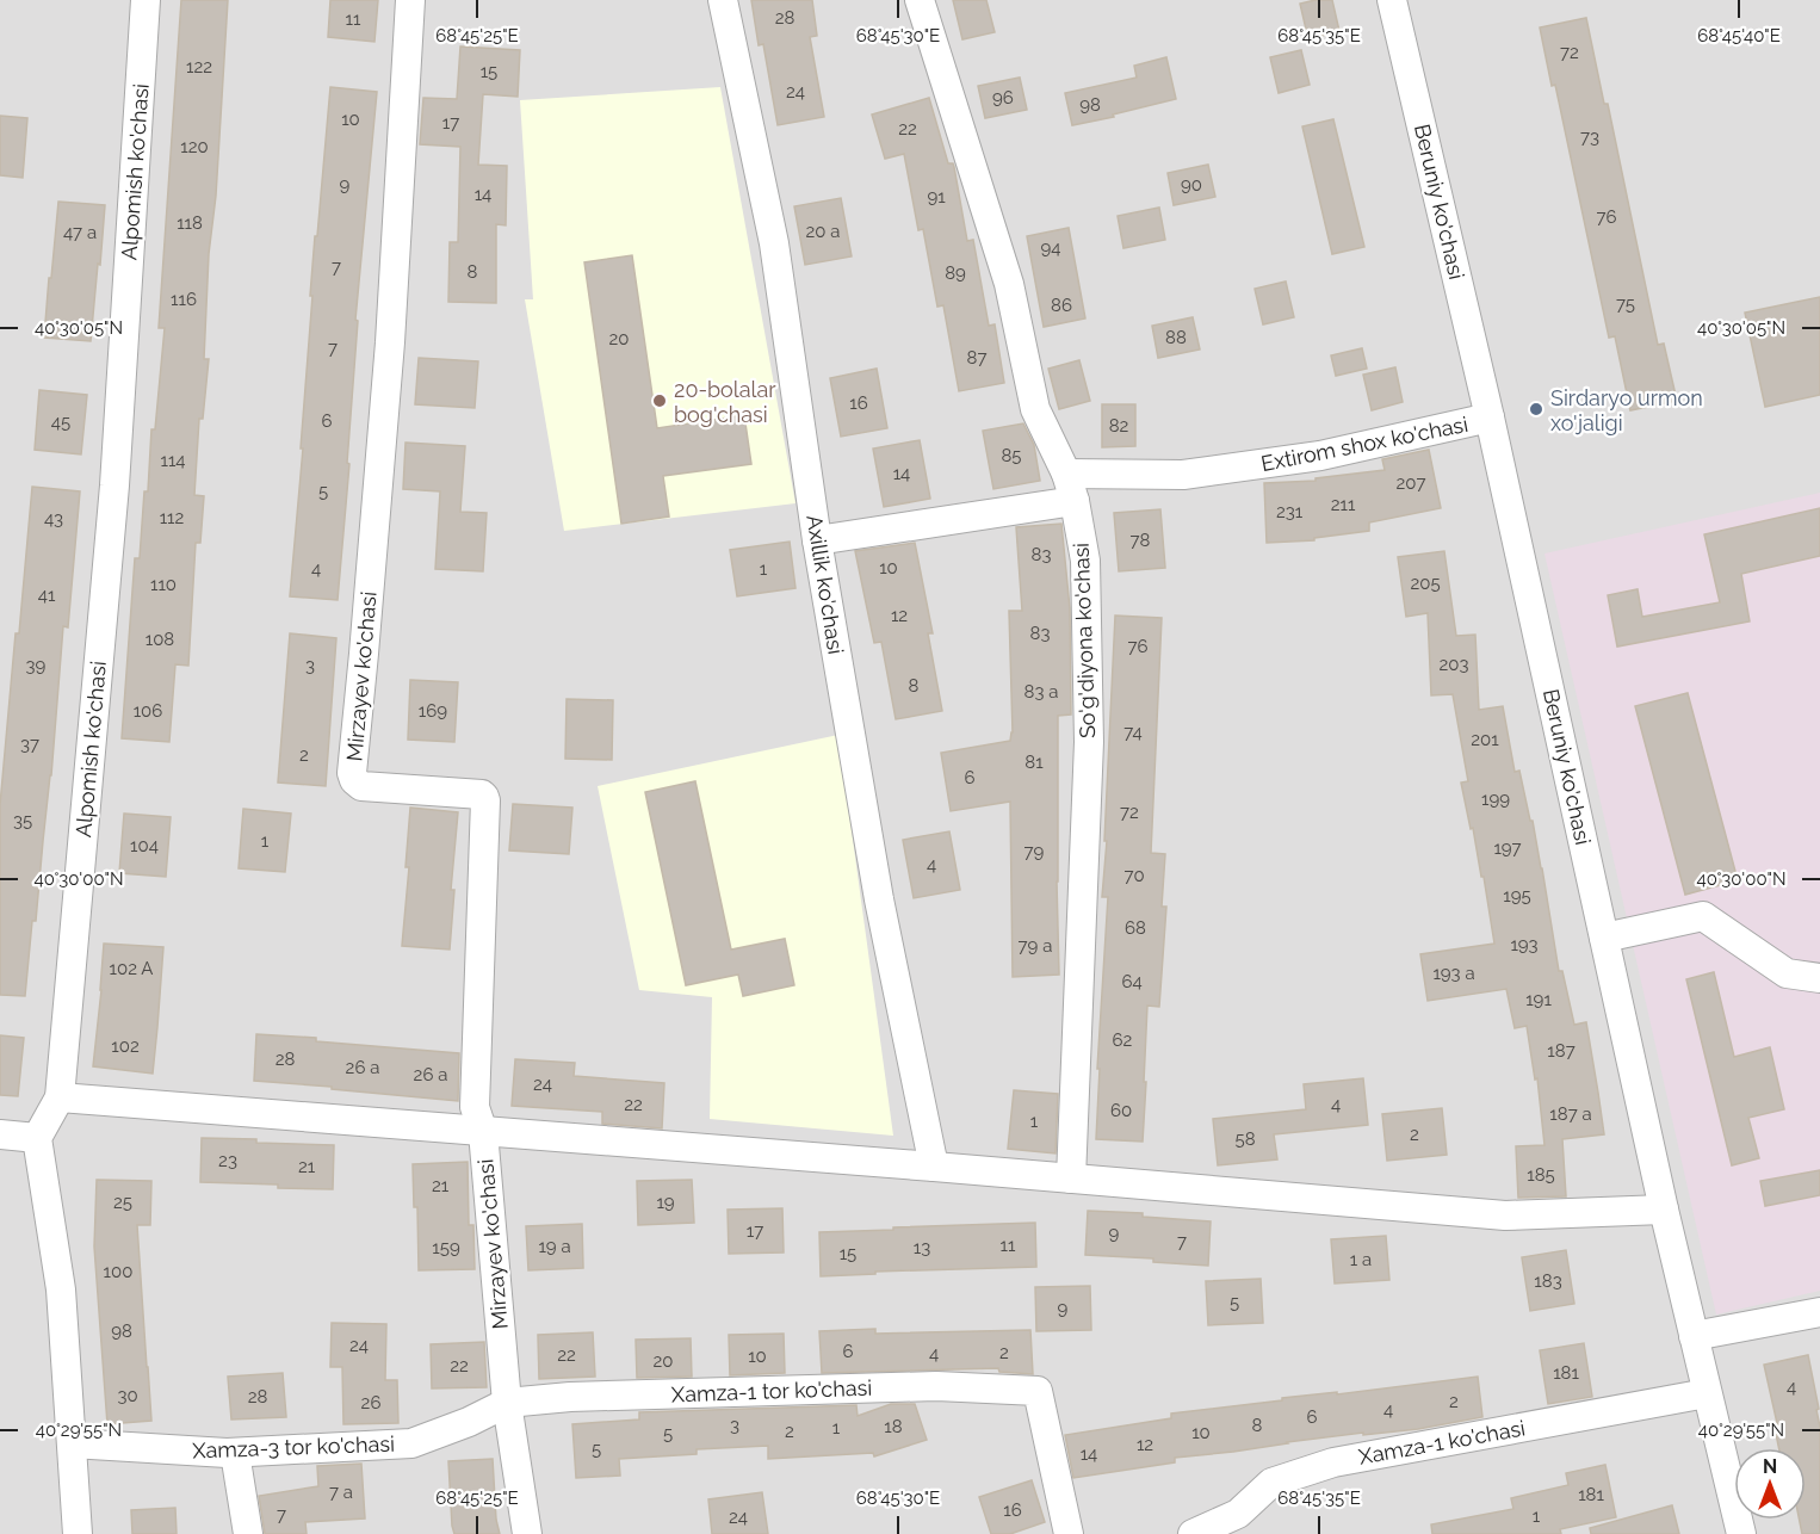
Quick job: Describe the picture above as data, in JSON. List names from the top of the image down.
{
  "streets": {
    "street": [
      "Alpomish ko'chasi",
      "Beruniy ko'chasi",
      "Extirom shox ko'chasi",
      "Axillik ko'chasi",
      "So'g'diyona ko'chasi",
      "Mirzayev ko'chasi",
      "Xamza-1 tor ko'chasi",
      "Xamza-1 ko'chasi",
      "Xamza-3 tor ko'chasi"
    ]
  },
  "crossings": [
    ["Beruniy ko'chasi", "Extirom shox ko'chasi"],
    ["Beruniy ko'chasi", "Xamza-1 ko'chasi"],
    ["Extirom shox ko'chasi", "So'g'diyona ko'chasi"],
    ["Mirzayev ko'chasi", "Xamza-1 tor ko'chasi"],
    ["Mirzayev ko'chasi", "Xamza-3 tor ko'chasi"],
    ["Xamza-1 tor ko'chasi", "Xamza-3 tor ko'chasi"]
  ],
  "places": ["20-bolalar bog'chasi", "Sirdaryo urmon xo'jaligi"],
  "house_numbers": [
    "28",
    "11",
    "72",
    "122",
    "15",
    "24",
    "96",
    "98",
    "10",
    "17",
    "22",
    "73",
    "120",
    "9",
    "90",
    "14",
    "91",
    "76",
    "118",
    "20 а",
    "47 а",
    "94",
    "7",
    "8",
    "89",
    "116",
    "75",
    "86",
    "88",
    "20",
    "7",
    "87",
    "16",
    "6",
    "45",
    "82",
    "85",
    "114",
    "14",
    "207",
    "5",
    "211",
    "231",
    "112",
    "43",
    "78",
    "83",
    "10",
    "4",
    "1",
    "205",
    "110",
    "41",
    "12",
    "83",
    "108",
    "76",
    "203",
    "39",
    "3",
    "8",
    "83 а",
    "106",
    "169",
    "74",
    "201",
    "37",
    "2",
    "81",
    "6",
    "199",
    "72",
    "35",
    "1",
    "104",
    "197",
    "79",
    "4",
    "70",
    "195",
    "68",
    "193",
    "79 а",
    "102 А",
    "193 а",
    "64",
    "191",
    "62",
    "102",
    "187",
    "28",
    "26 а",
    "26 а",
    "24",
    "22",
    "4",
    "60",
    "187 а",
    "1",
    "2",
    "58",
    "23",
    "21",
    "185",
    "21",
    "25",
    "19",
    "17",
    "9",
    "7",
    "11",
    "19 а",
    "159",
    "13",
    "15",
    "1 а",
    "100",
    "183",
    "5",
    "9",
    "98",
    "24",
    "6",
    "2",
    "4",
    "22",
    "10",
    "20",
    "22",
    "181",
    "4",
    "30",
    "28",
    "2",
    "26",
    "4",
    "6",
    "3",
    "8",
    "18",
    "1",
    "2",
    "10",
    "5",
    "12",
    "5",
    "14",
    "7 а",
    "181",
    "16",
    "7",
    "1",
    "24"
  ],
  "north": "top",
  "coordinates": [
    "68°45'25\"E",
    "68°45'30\"E",
    "68°45'35\"E",
    "68°45'40\"E",
    "40°30'05\"N",
    "40°30'00\"N",
    "40°29'55\"N"
  ]
}
